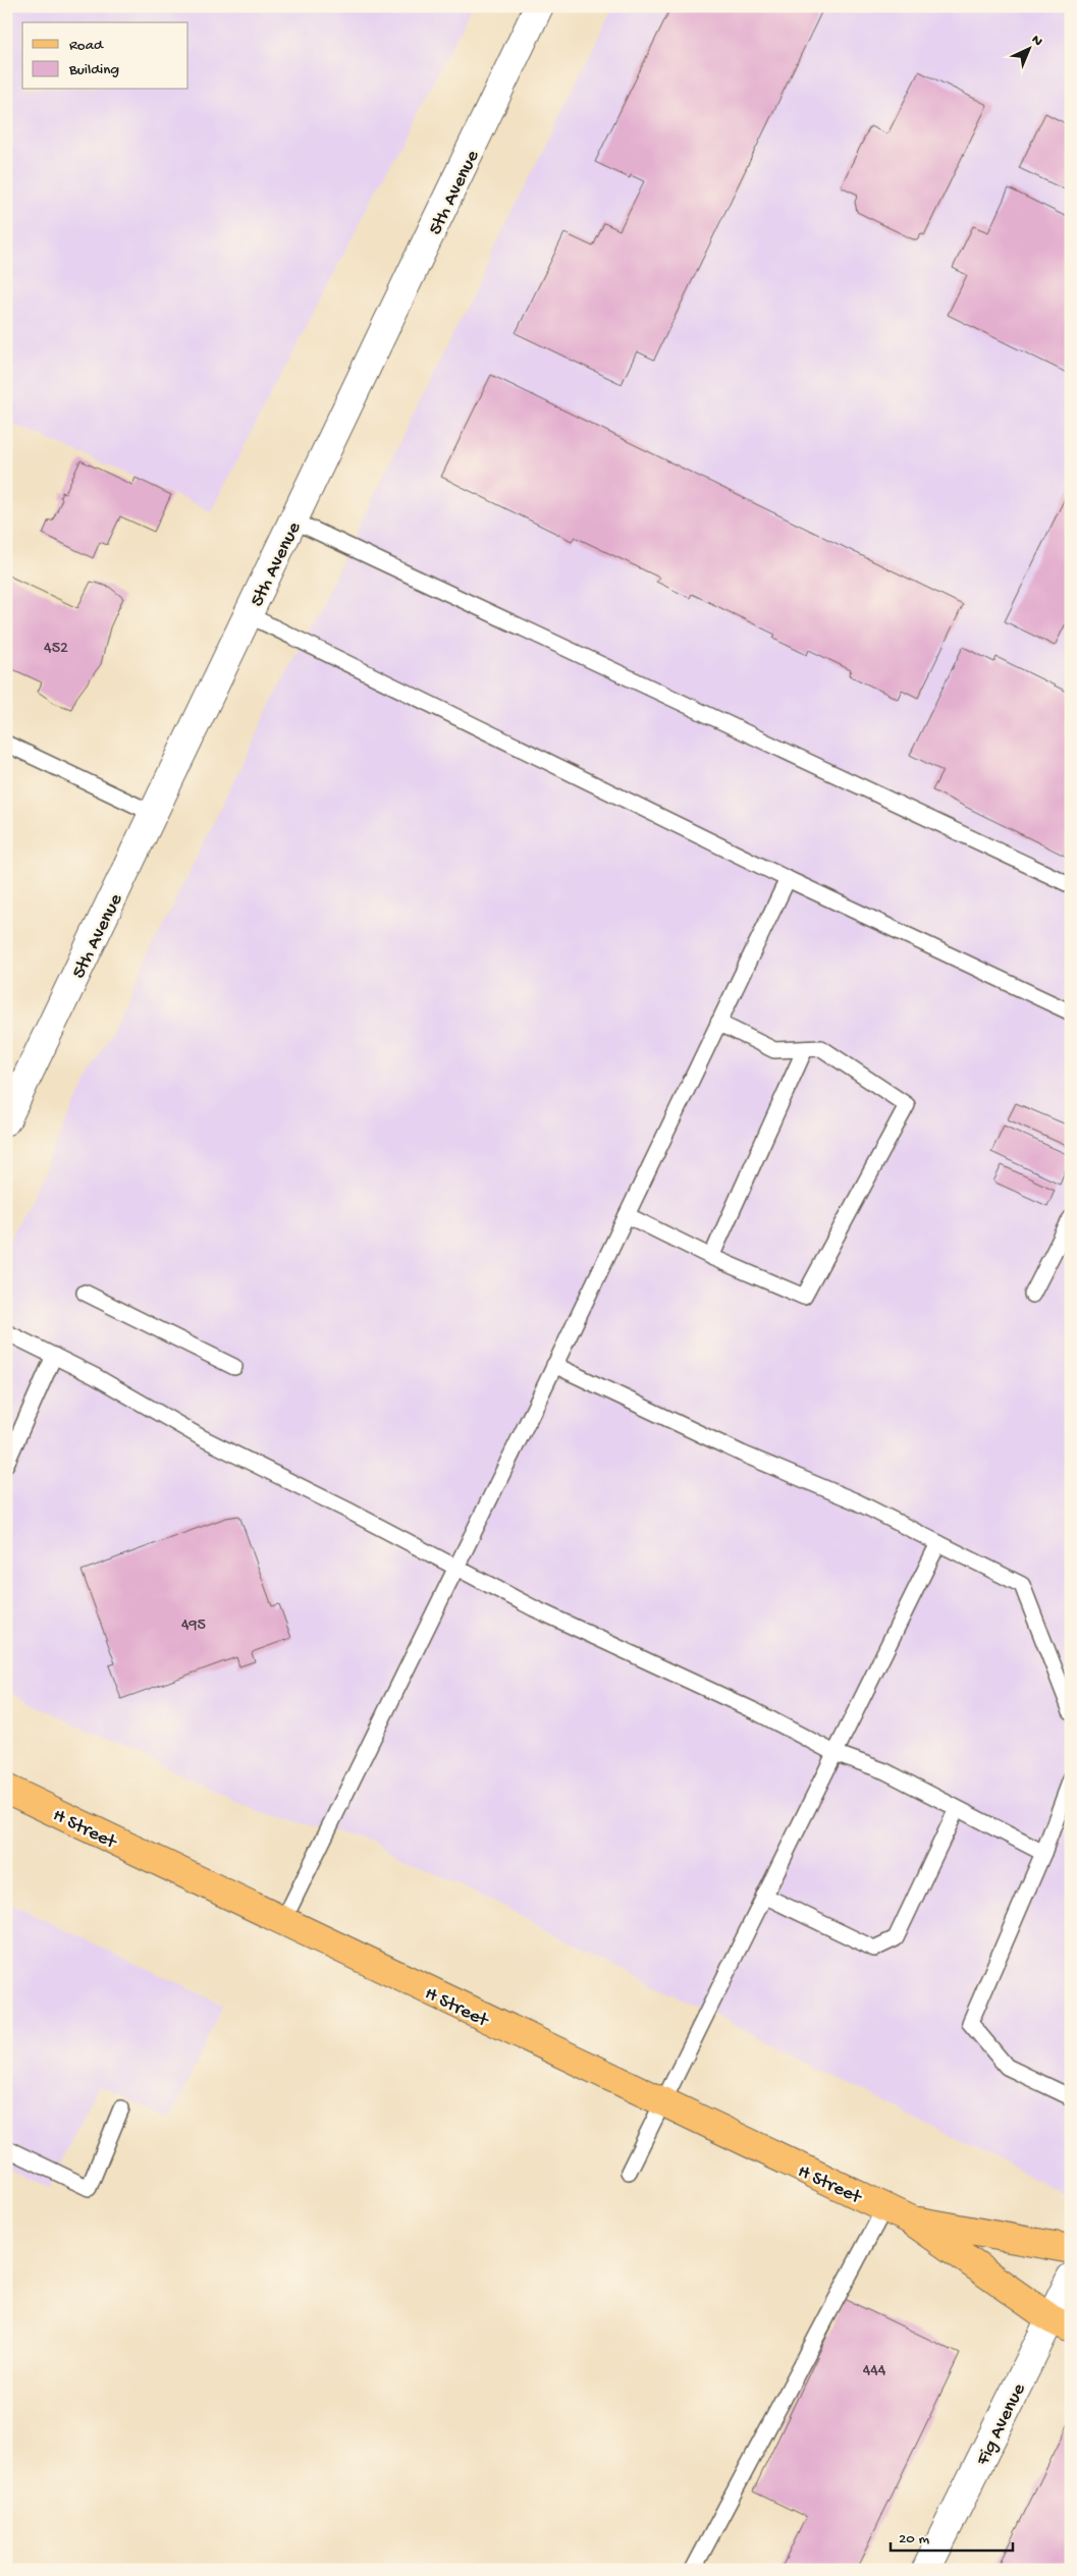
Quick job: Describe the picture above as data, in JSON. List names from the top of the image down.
{
  "streets": {
    "main road": ["H Street"],
    "street": ["5th Avenue", "Fig Avenue"]
  },
  "crossings": [
    ["H Street", "Fig Avenue"]
  ],
  "house_numbers": ["452", "495", "444"],
  "legend": ["Road", "Building"],
  "scale_bar": "20 m",
  "north": "top right"
}
